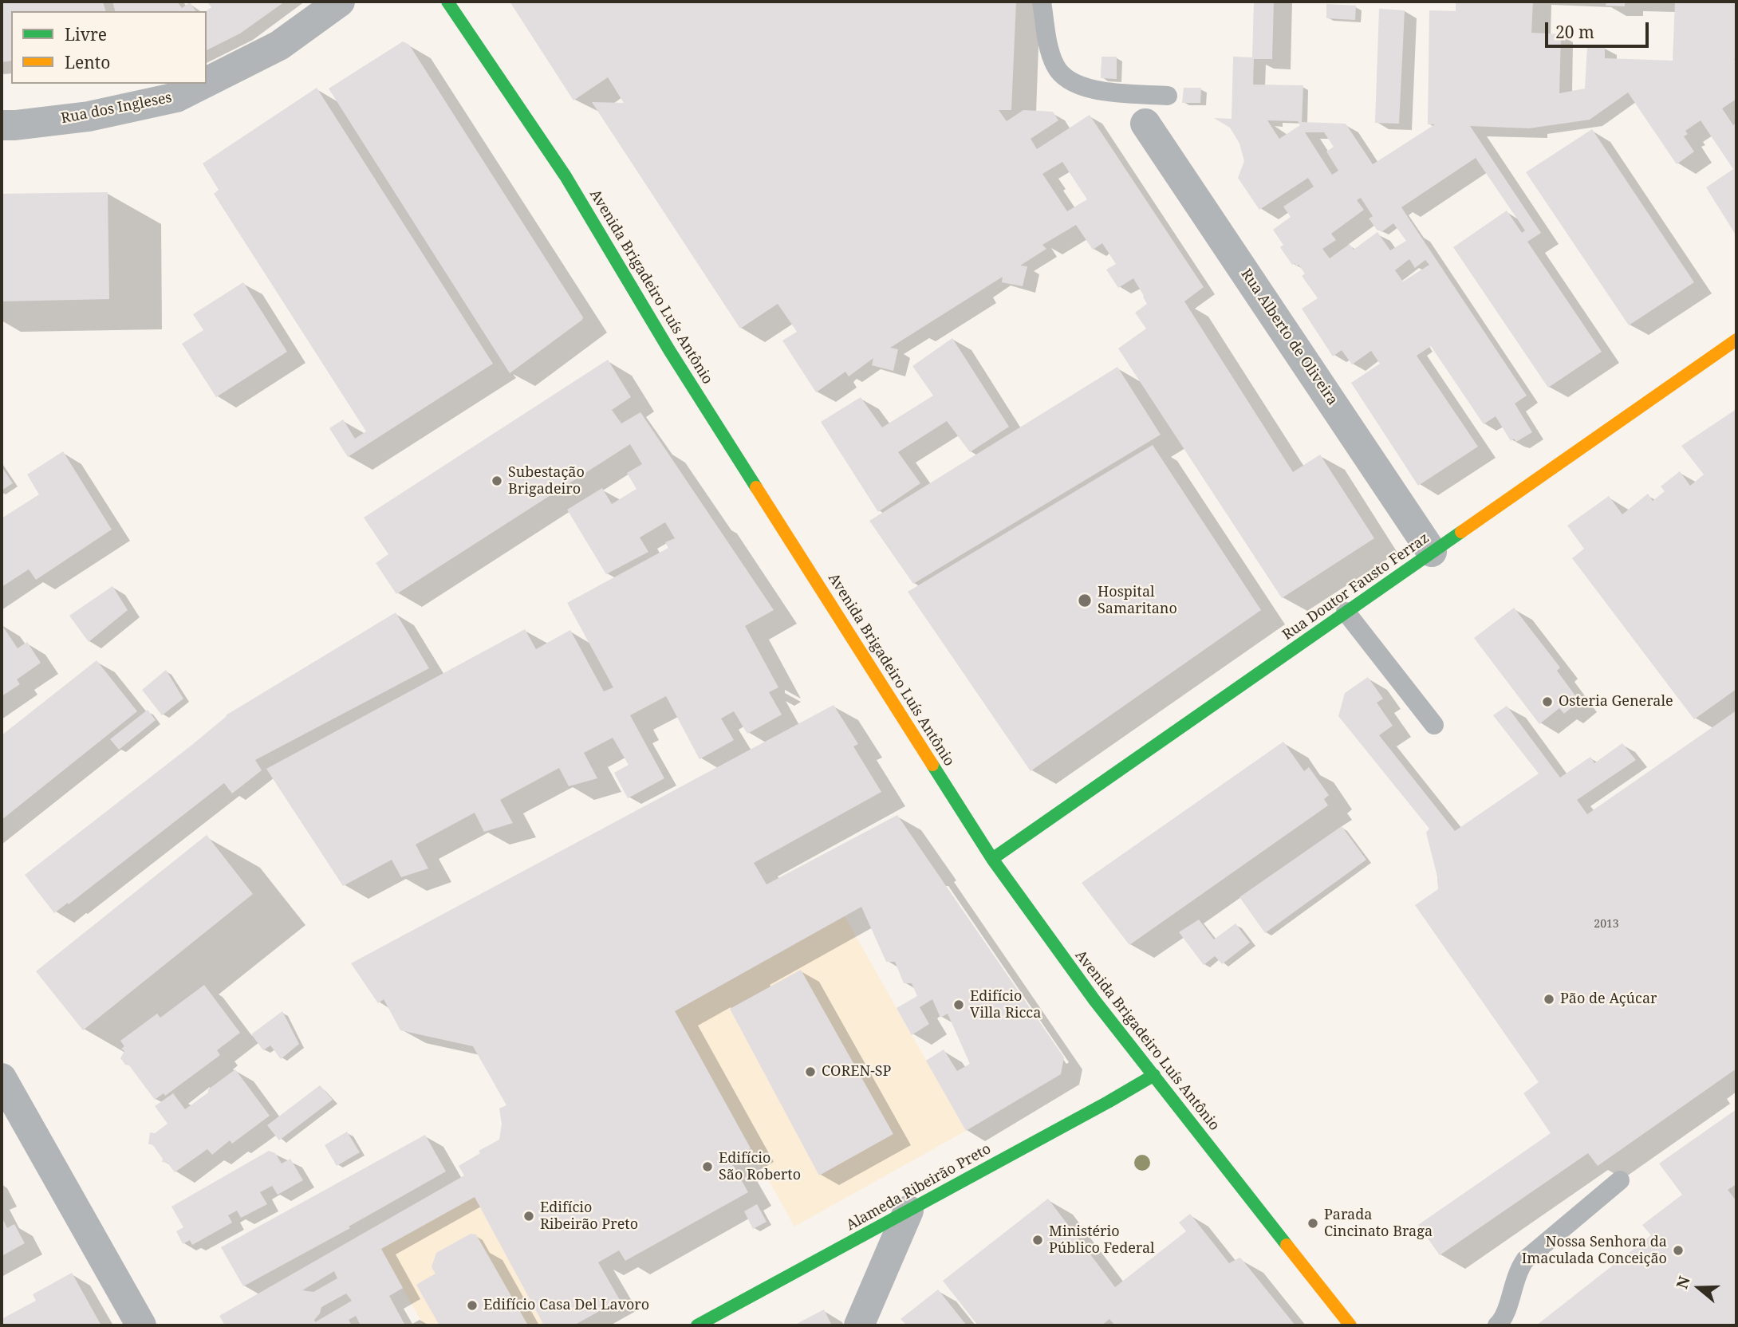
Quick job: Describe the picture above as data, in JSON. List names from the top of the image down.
{
  "streets": {
    "main road": ["Avenida Brigadeiro Luís Antônio", "Rua Doutor Fausto Ferraz", "Alameda Ribeirão Preto"],
    "street": ["Rua dos Ingleses", "Rua Alberto de Oliveira"]
  },
  "crossings": [
    ["Avenida Brigadeiro Luís Antônio", "Rua Doutor Fausto Ferraz"],
    ["Avenida Brigadeiro Luís Antônio", "Alameda Ribeirão Preto"],
    ["Rua Alberto de Oliveira", "Rua Doutor Fausto Ferraz"]
  ],
  "places": [
    "Subestação Brigadeiro",
    "Hospital Samaritano",
    "Osteria Generale",
    "Pão de Açúcar",
    "Edifício Villa Ricca",
    "COREN-SP",
    "Edifício São Roberto",
    "Edifício Ribeirão Preto",
    "Parada Cincinato Braga",
    "Ministério Público Federal",
    "Nossa Senhora da Imaculada Conceição",
    "Edifício Casa Del Lavoro"
  ],
  "house_numbers": ["2013"],
  "legend": ["Livre", "Lento"],
  "scale_bar": "20 m",
  "north": "left"
}
